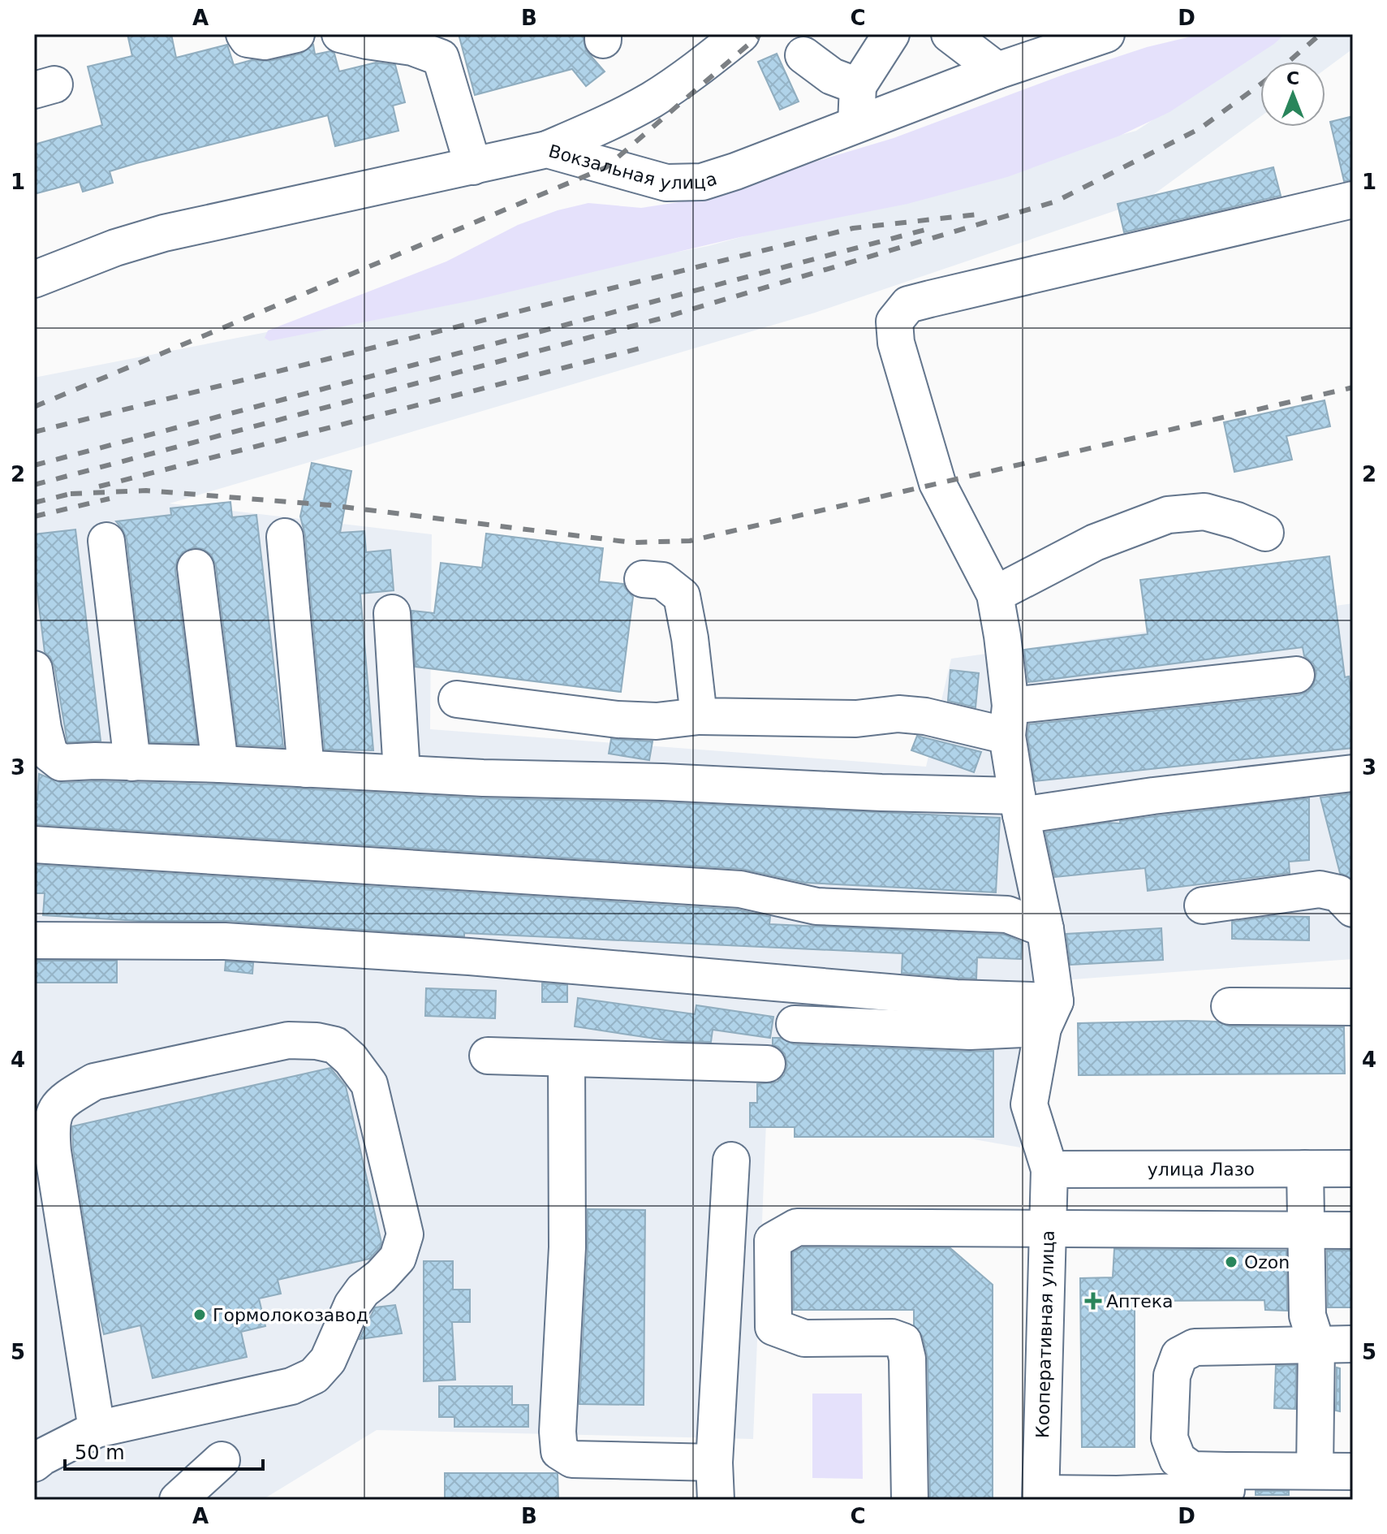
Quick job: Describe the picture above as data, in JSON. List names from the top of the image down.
{
  "streets": {
    "main road": ["Вокзальная улица", "улица Лазо", "Кооперативная улица"]
  },
  "crossings": [
    ["улица Лазо", "Кооперативная улица"]
  ],
  "places": {
    "other": ["Ozon", "Гормолокозавод"],
    "health": ["Аптека"]
  },
  "scale_bar": "50 m",
  "north": "top",
  "grid": {
    "columns": [
      "A",
      "B",
      "C",
      "D"
    ],
    "rows": [
      "1",
      "2",
      "3",
      "4",
      "5"
    ]
  }
}
